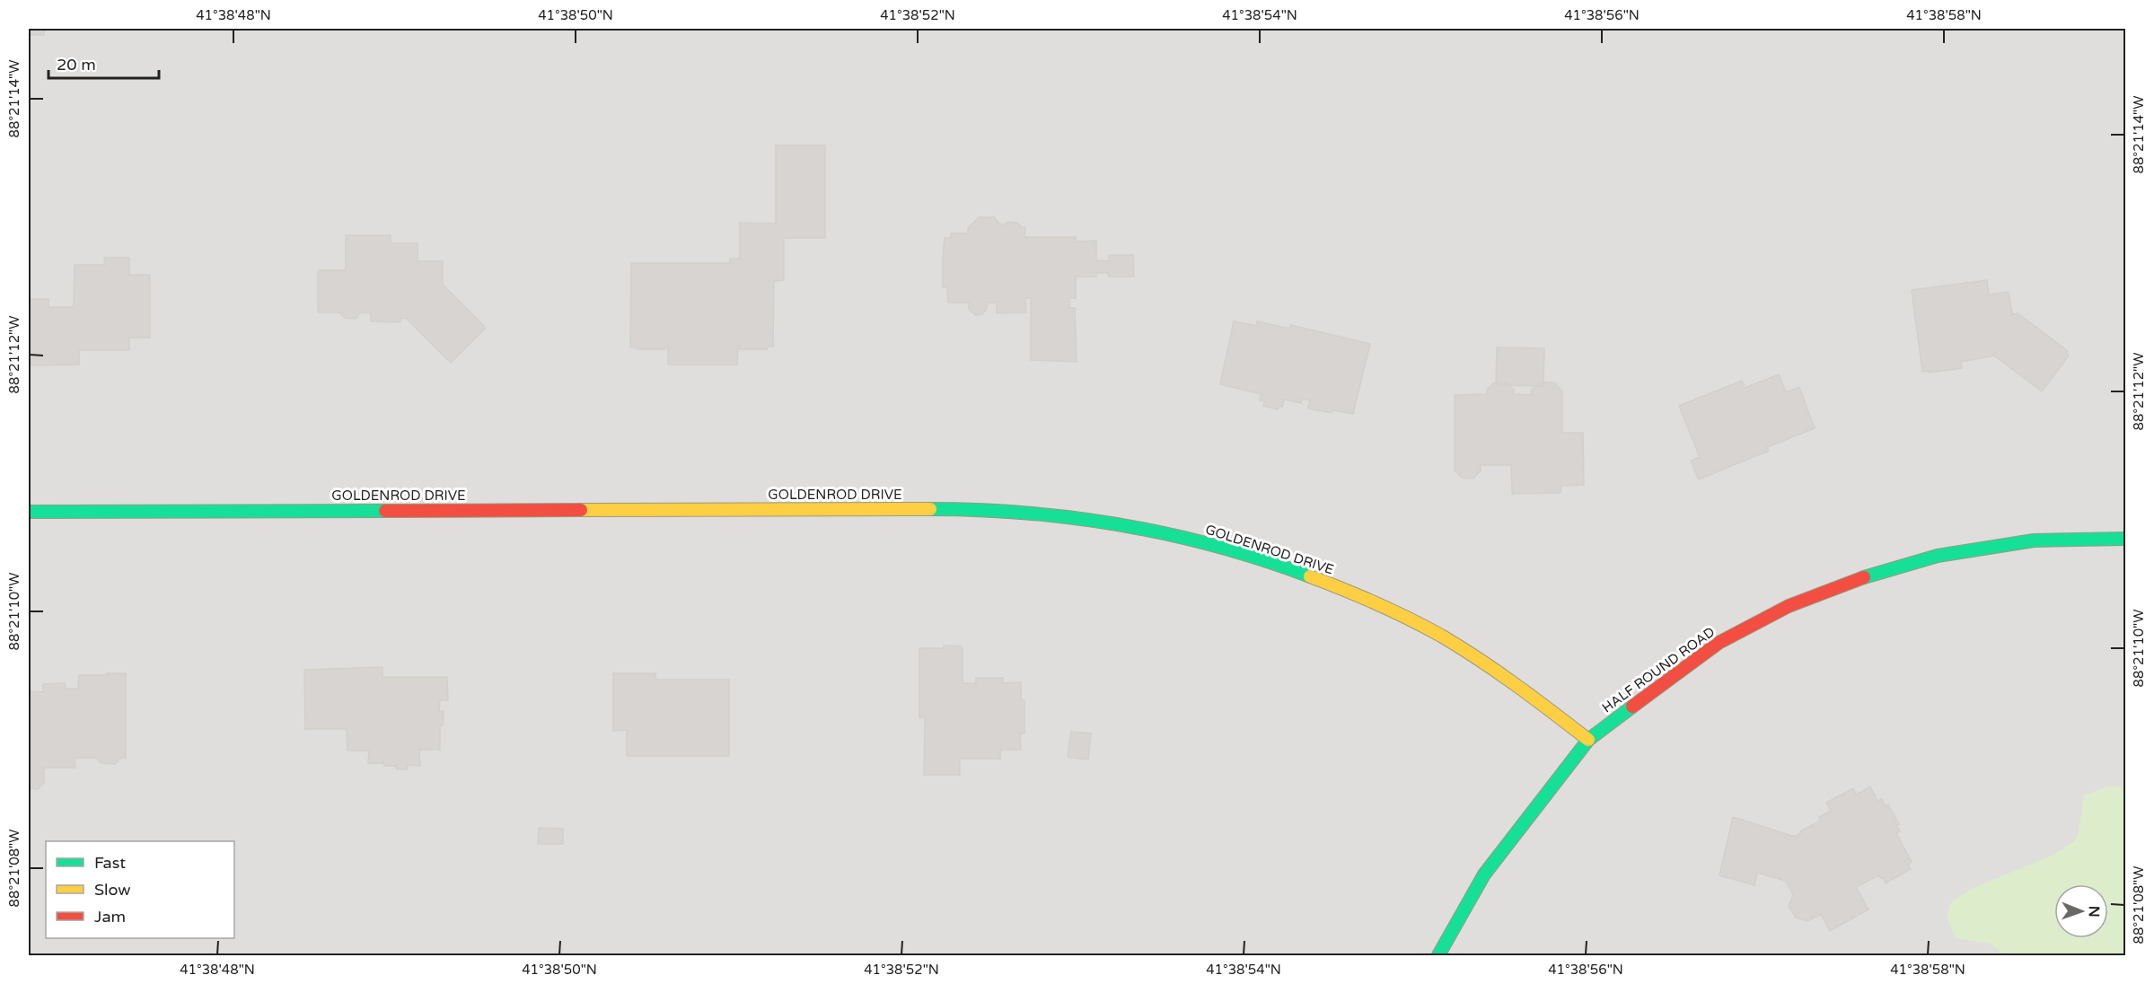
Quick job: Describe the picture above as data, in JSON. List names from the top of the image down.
{
  "streets": {
    "street": ["GOLDENROD DRIVE", "HALF ROUND ROAD"]
  },
  "crossings": [
    ["GOLDENROD DRIVE", "HALF ROUND ROAD"]
  ],
  "legend": ["Fast", "Slow", "Jam"],
  "scale_bar": "20 m",
  "north": "right",
  "coordinates": [
    "41°38'48\"N",
    "41°38'50\"N",
    "41°38'52\"N",
    "41°38'54\"N",
    "41°38'56\"N",
    "41°38'58\"N",
    "88°21'14\"W",
    "88°21'12\"W",
    "88°21'10\"W",
    "88°21'08\"W"
  ]
}
